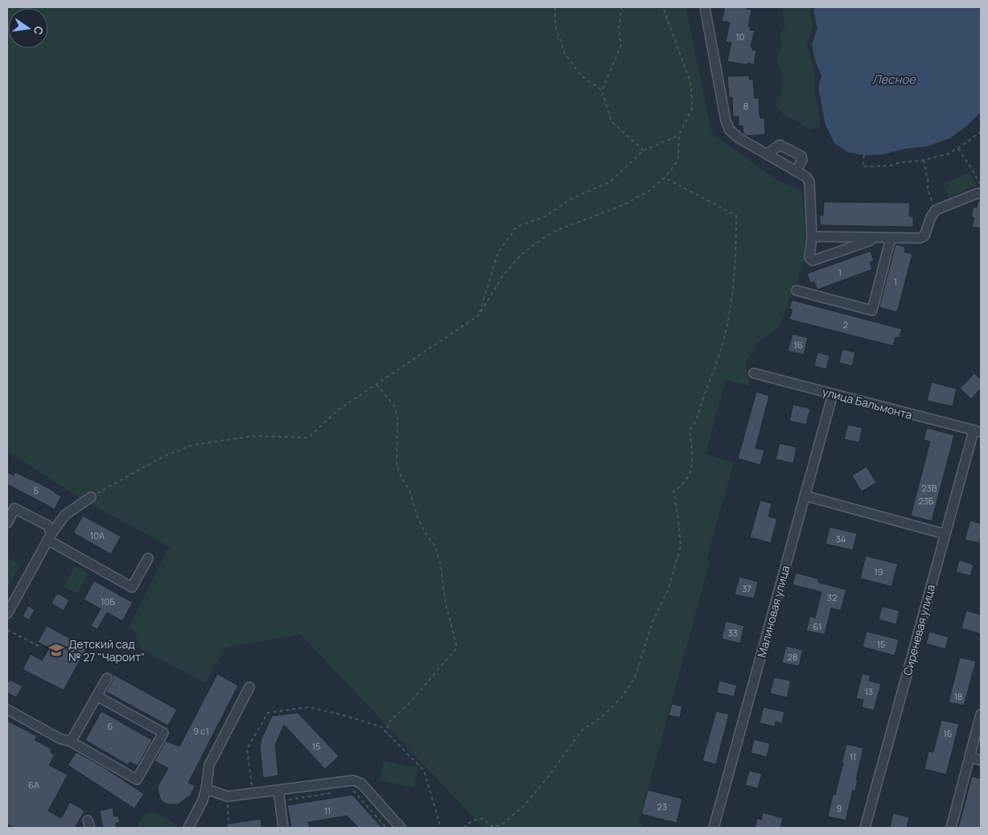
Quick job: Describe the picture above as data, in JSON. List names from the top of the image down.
{
  "streets": {
    "street": ["улица Бальмонта", "Малиновая улица", "Сиреневая улица"]
  },
  "crossings": [
    ["улица Бальмонта", "Малиновая улица"],
    ["улица Бальмонта", "Сиреневая улица"]
  ],
  "water": ["Лесное"],
  "places": {
    "school or university": ["Детский сад № 27 \"Чароит\""]
  },
  "house_numbers": [
    "10",
    "8",
    "1",
    "1",
    "2",
    "16",
    "23В",
    "5",
    "23Б",
    "10А",
    "34",
    "19",
    "37",
    "32",
    "10Б",
    "61",
    "33",
    "15",
    "28",
    "13",
    "18",
    "6",
    "9 с1",
    "16",
    "15",
    "11",
    "6А",
    "23",
    "9",
    "11"
  ],
  "north": "right"
}
